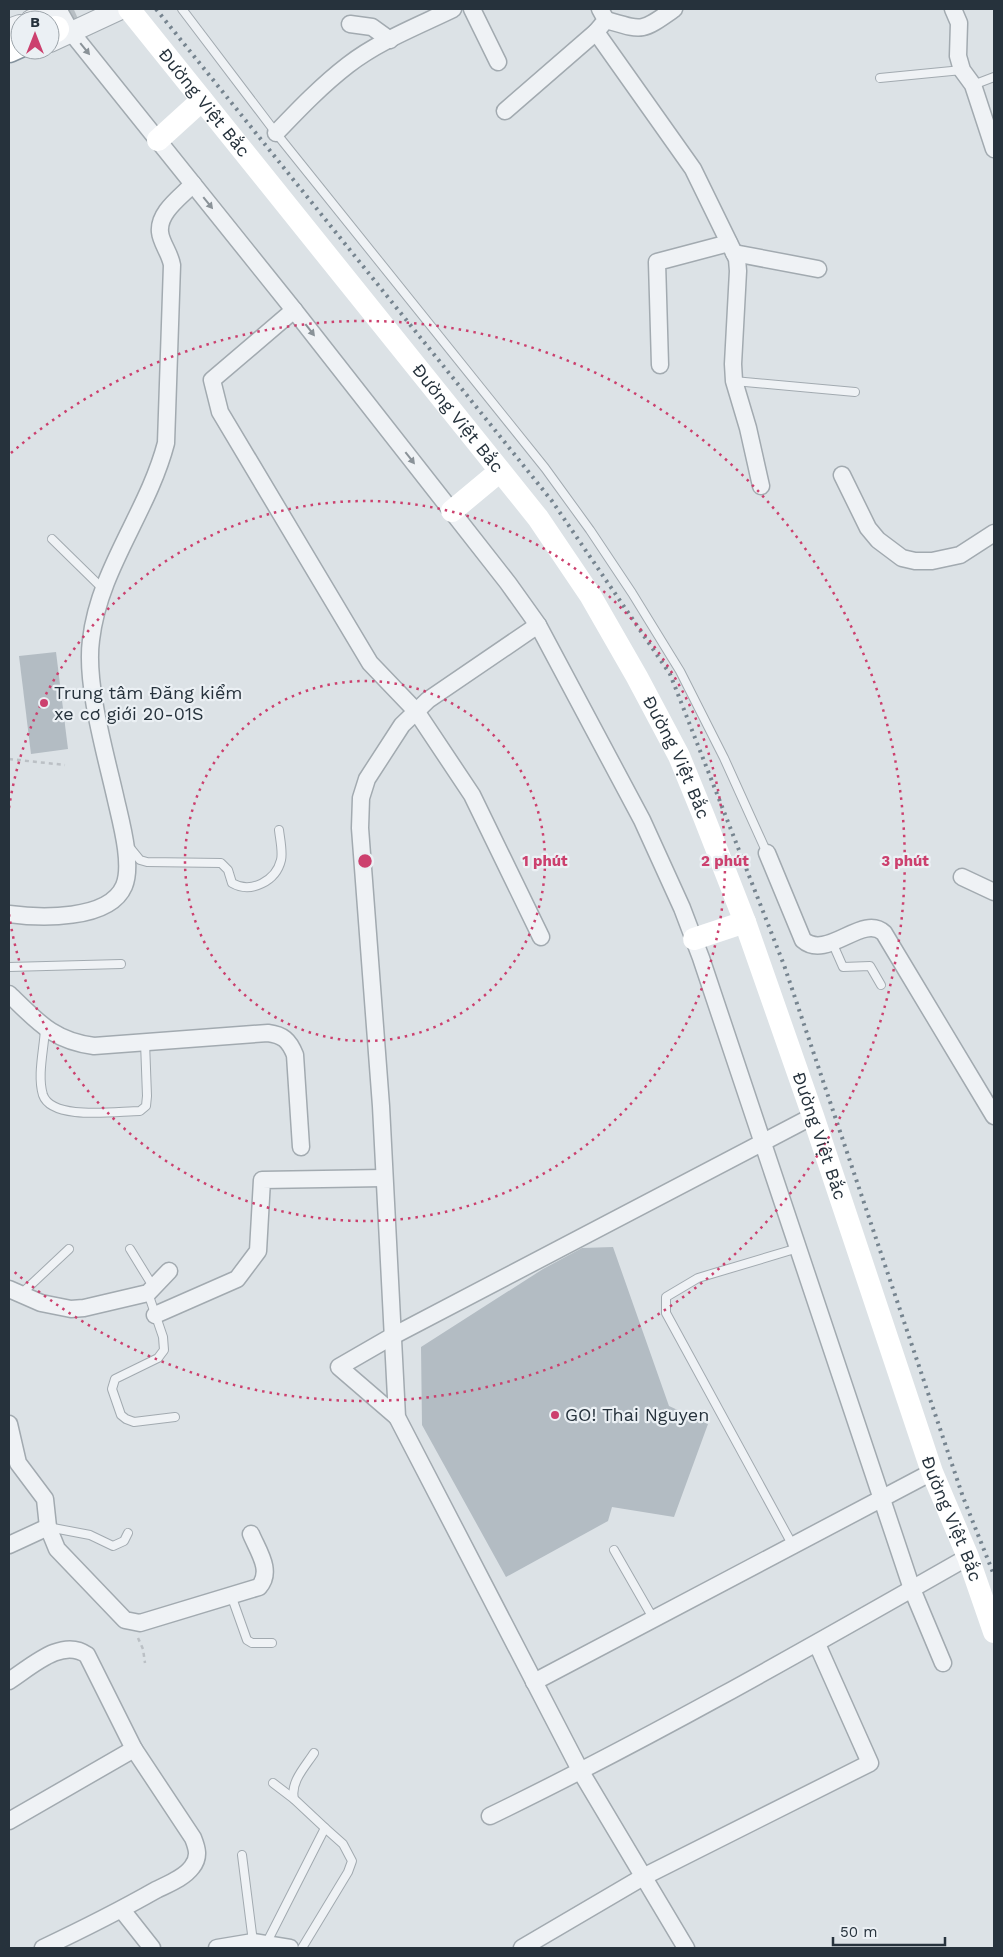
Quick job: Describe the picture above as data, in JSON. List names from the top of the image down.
{
  "streets": {
    "main road": ["Đường Việt Bắc"]
  },
  "places": ["Trung tâm Đăng kiểm xe cơ giới 20-01S", "GO! Thai Nguyen"],
  "scale_bar": "50 m",
  "north": "top",
  "rings": ["1 phút", "2 phút", "3 phút"]
}
